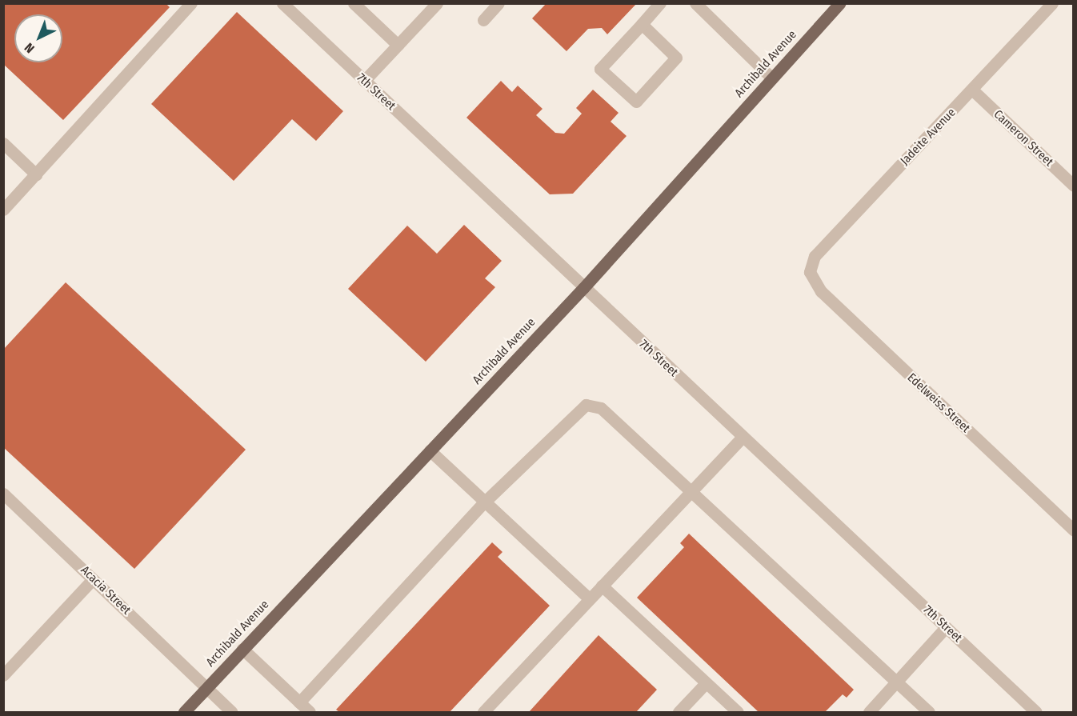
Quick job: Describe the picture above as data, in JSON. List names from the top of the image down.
{
  "streets": {
    "main road": ["Archibald Avenue"],
    "street": [
      "7th Street",
      "Jadeite Avenue",
      "Cameron Street",
      "Edelweiss Street",
      "Acacia Street"
    ]
  },
  "crossings": [
    ["Archibald Avenue", "7th Street"],
    ["Archibald Avenue", "Acacia Street"],
    ["Jadeite Avenue", "Cameron Street"],
    ["Jadeite Avenue", "Edelweiss Street"]
  ],
  "north": "bottom left"
}
